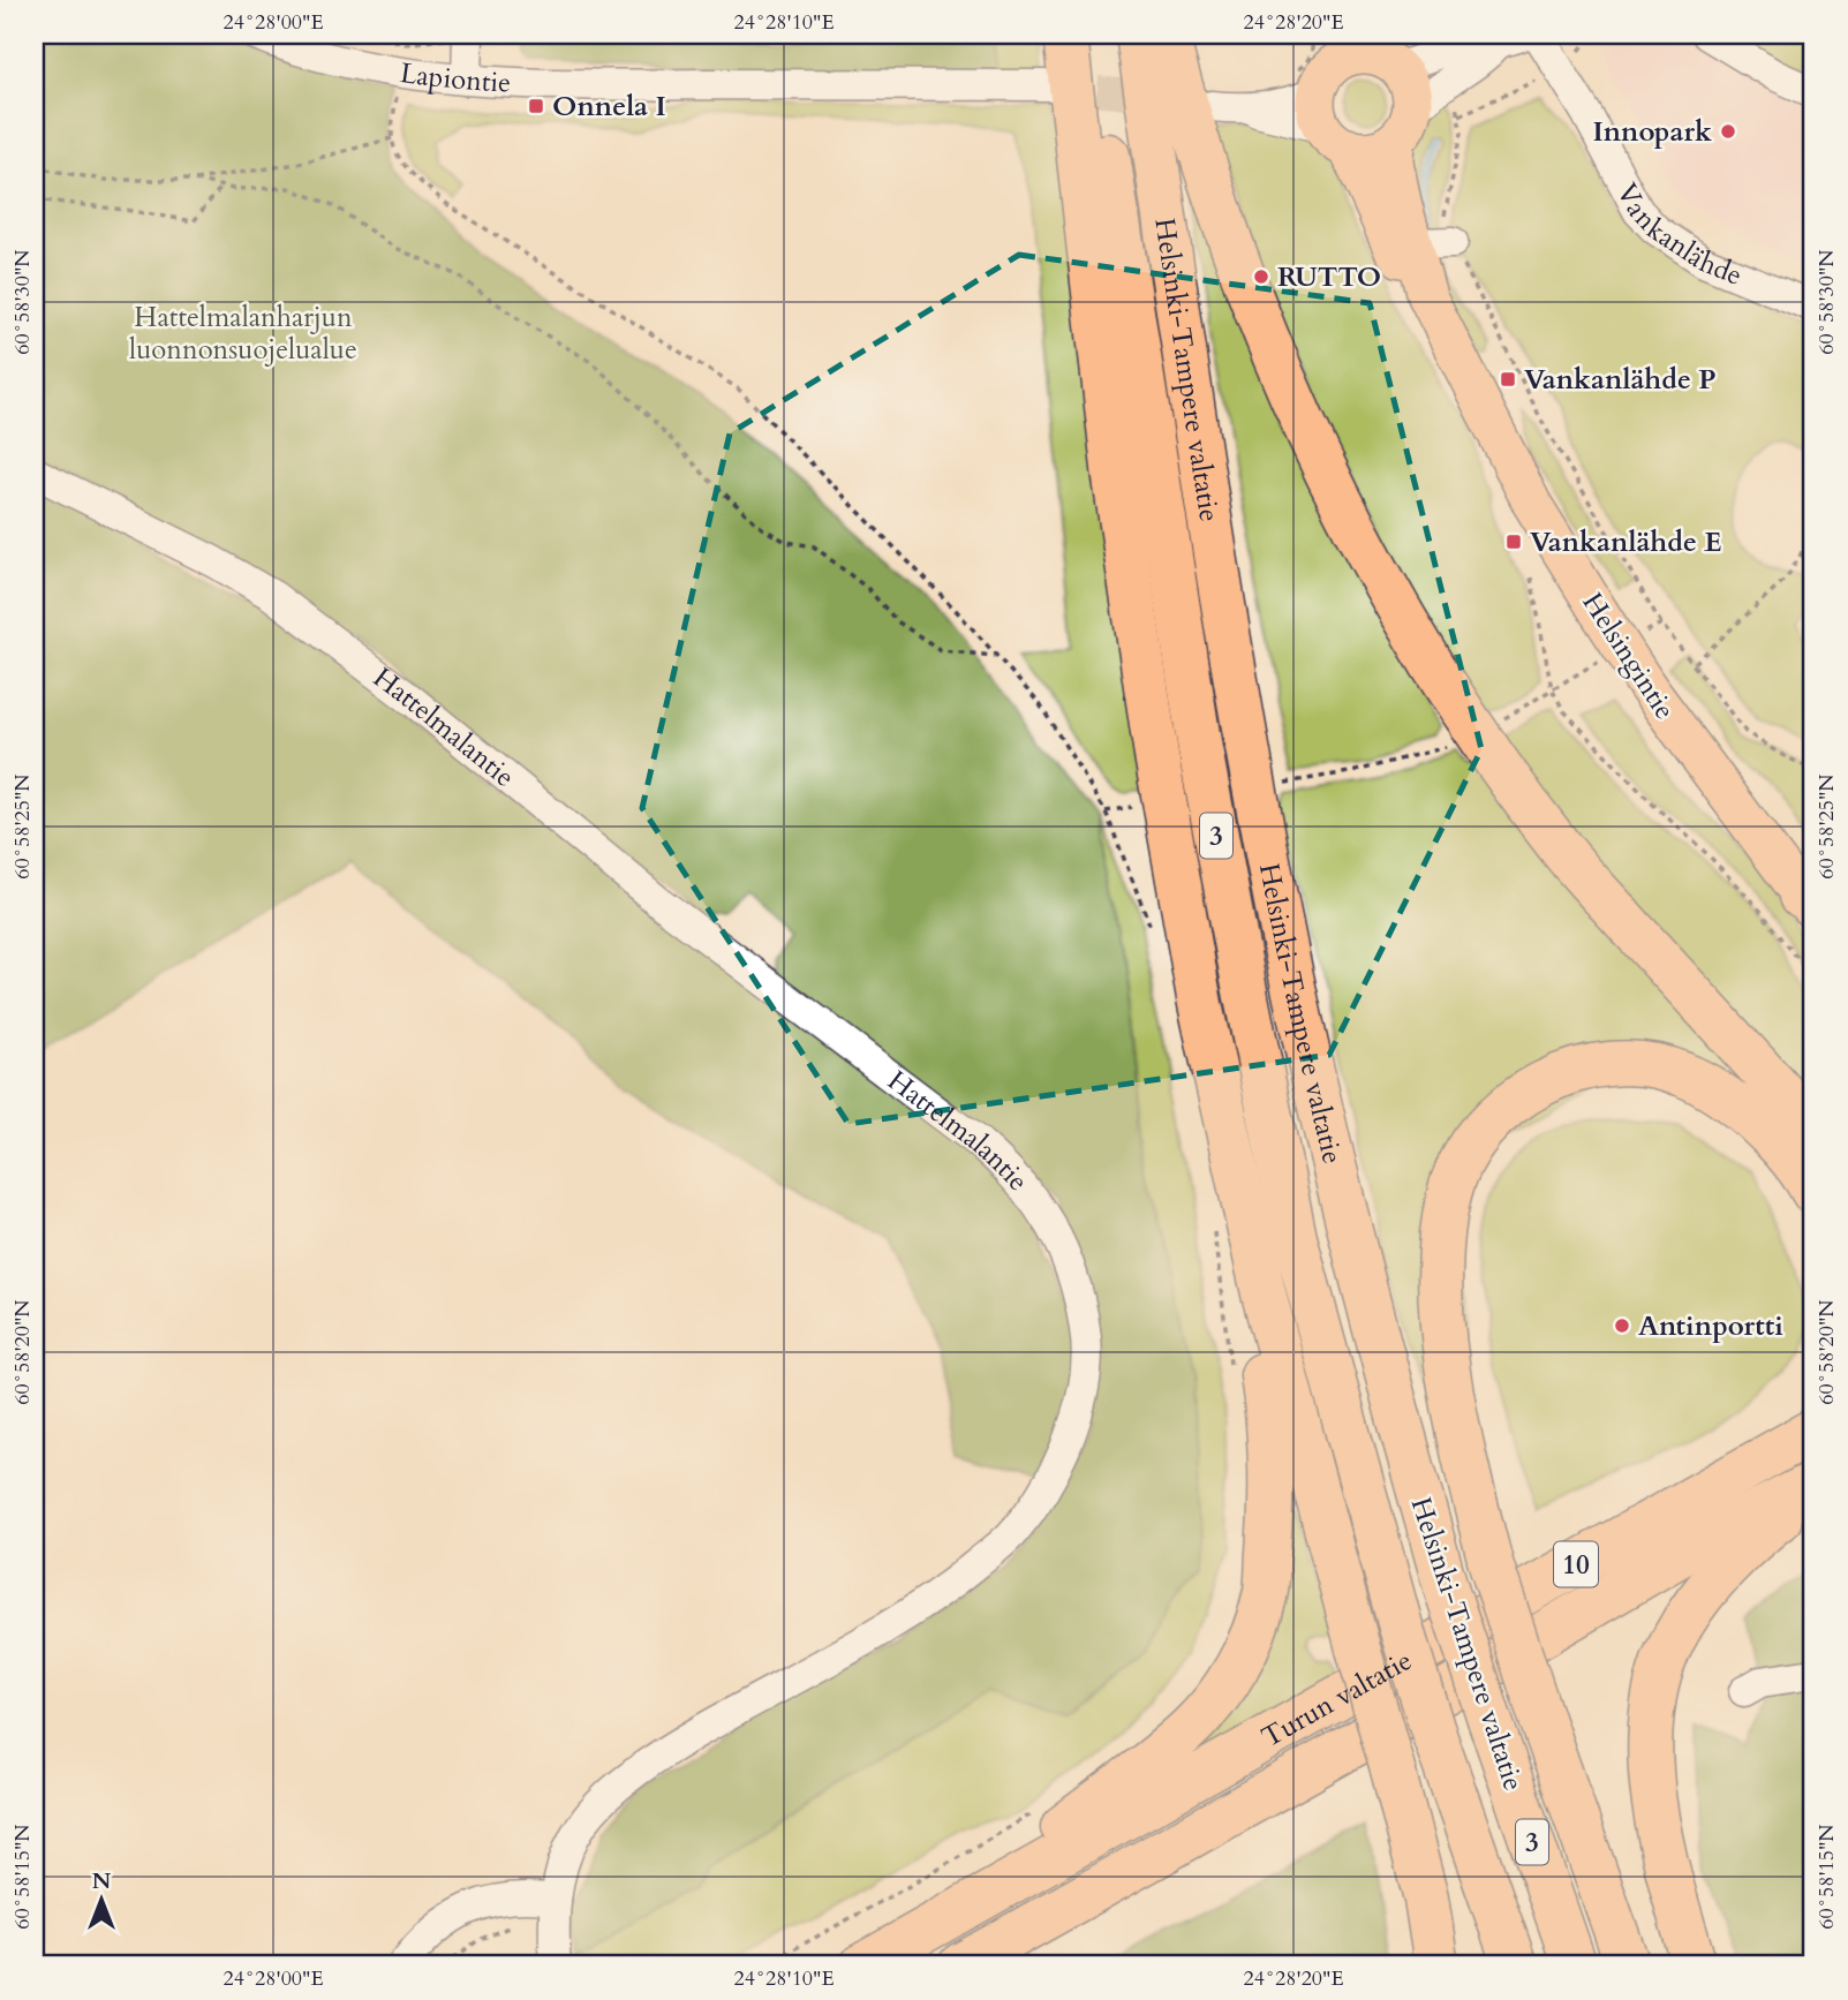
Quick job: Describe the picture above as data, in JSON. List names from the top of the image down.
{
  "streets": {
    "highway": [
      "Helsinki-Tampere valtatie",
      "3",
      "10",
      "Turun valtatie"
    ],
    "main road": ["Helsingintie"],
    "street": ["Lapiontie", "Vankanlähde", "Hattelmalantie"]
  },
  "parks": ["Hattelmalanharjun luonnonsuojelualue"],
  "places": {
    "transit": ["Onnela I", "Vankanlähde P", "Vankanlähde E"],
    "other": ["Innopark", "RUTTO", "Antinportti"]
  },
  "north": "top",
  "coordinates": [
    "24°28'00\"E",
    "24°28'10\"E",
    "24°28'20\"E",
    "60°58'30\"N",
    "60°58'25\"N",
    "60°58'20\"N",
    "60°58'15\"N"
  ]
}
